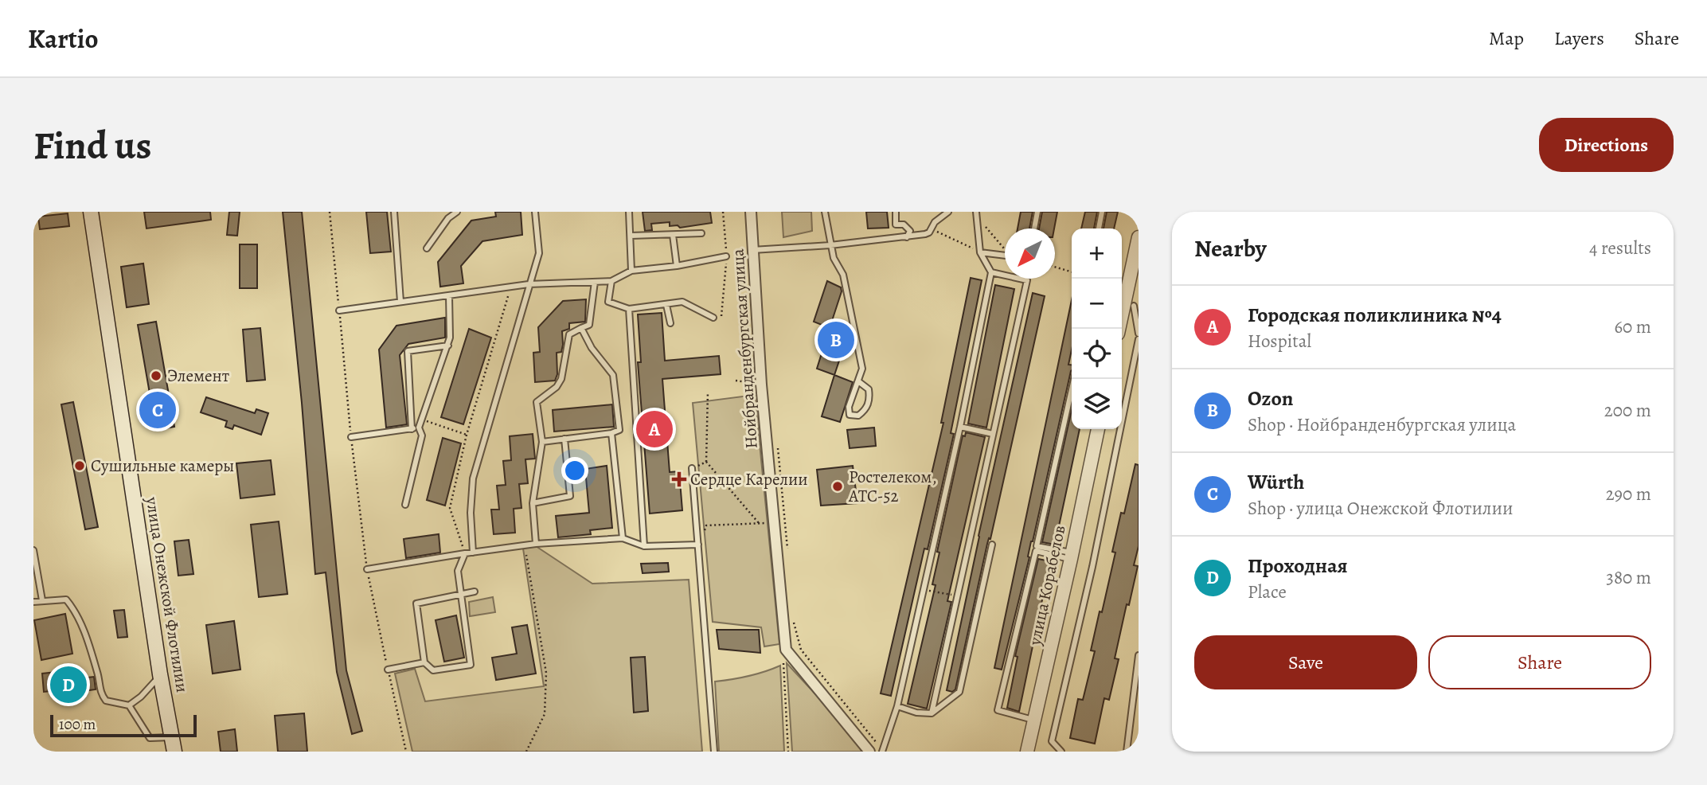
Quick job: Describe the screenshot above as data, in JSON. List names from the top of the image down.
{
  "streets": {
    "main road": ["улица Онежской Флотилии"],
    "street": ["Нойбранденбургская улица", "улица Корабелов"]
  },
  "places": {
    "other": ["Элемент", "Сушильные камеры", "Ростелеком, АТС-52"],
    "health": ["Сердце Карелии"]
  },
  "scale_bar": "100 m",
  "north": "bottom left",
  "page": {
    "header": "Kartio",
    "nav": ["Map", "Layers", "Share"],
    "buttons": [
      "Directions",
      ["Save", "Share"]
    ],
    "title": "Find us",
    "heading": ["Nearby", "4 results"],
    "map_buttons": ["+", "−"],
    "list": [
      {
        "mark": "A",
        "name": "Городская поликлиника №4",
        "note": "Hospital",
        "value": "60 m"
      },
      {
        "mark": "B",
        "name": "Ozon",
        "note": "Shop · Нойбранденбургская улица",
        "value": "200 m"
      },
      {
        "mark": "C",
        "name": "Würth",
        "note": "Shop · улица Онежской Флотилии",
        "value": "290 m"
      },
      {
        "mark": "D",
        "name": "Проходная",
        "note": "Place",
        "value": "380 m"
      }
    ],
    "pins": [
      "B",
      "C",
      "A",
      "D"
    ],
    "scale": "100 m"
  }
}
